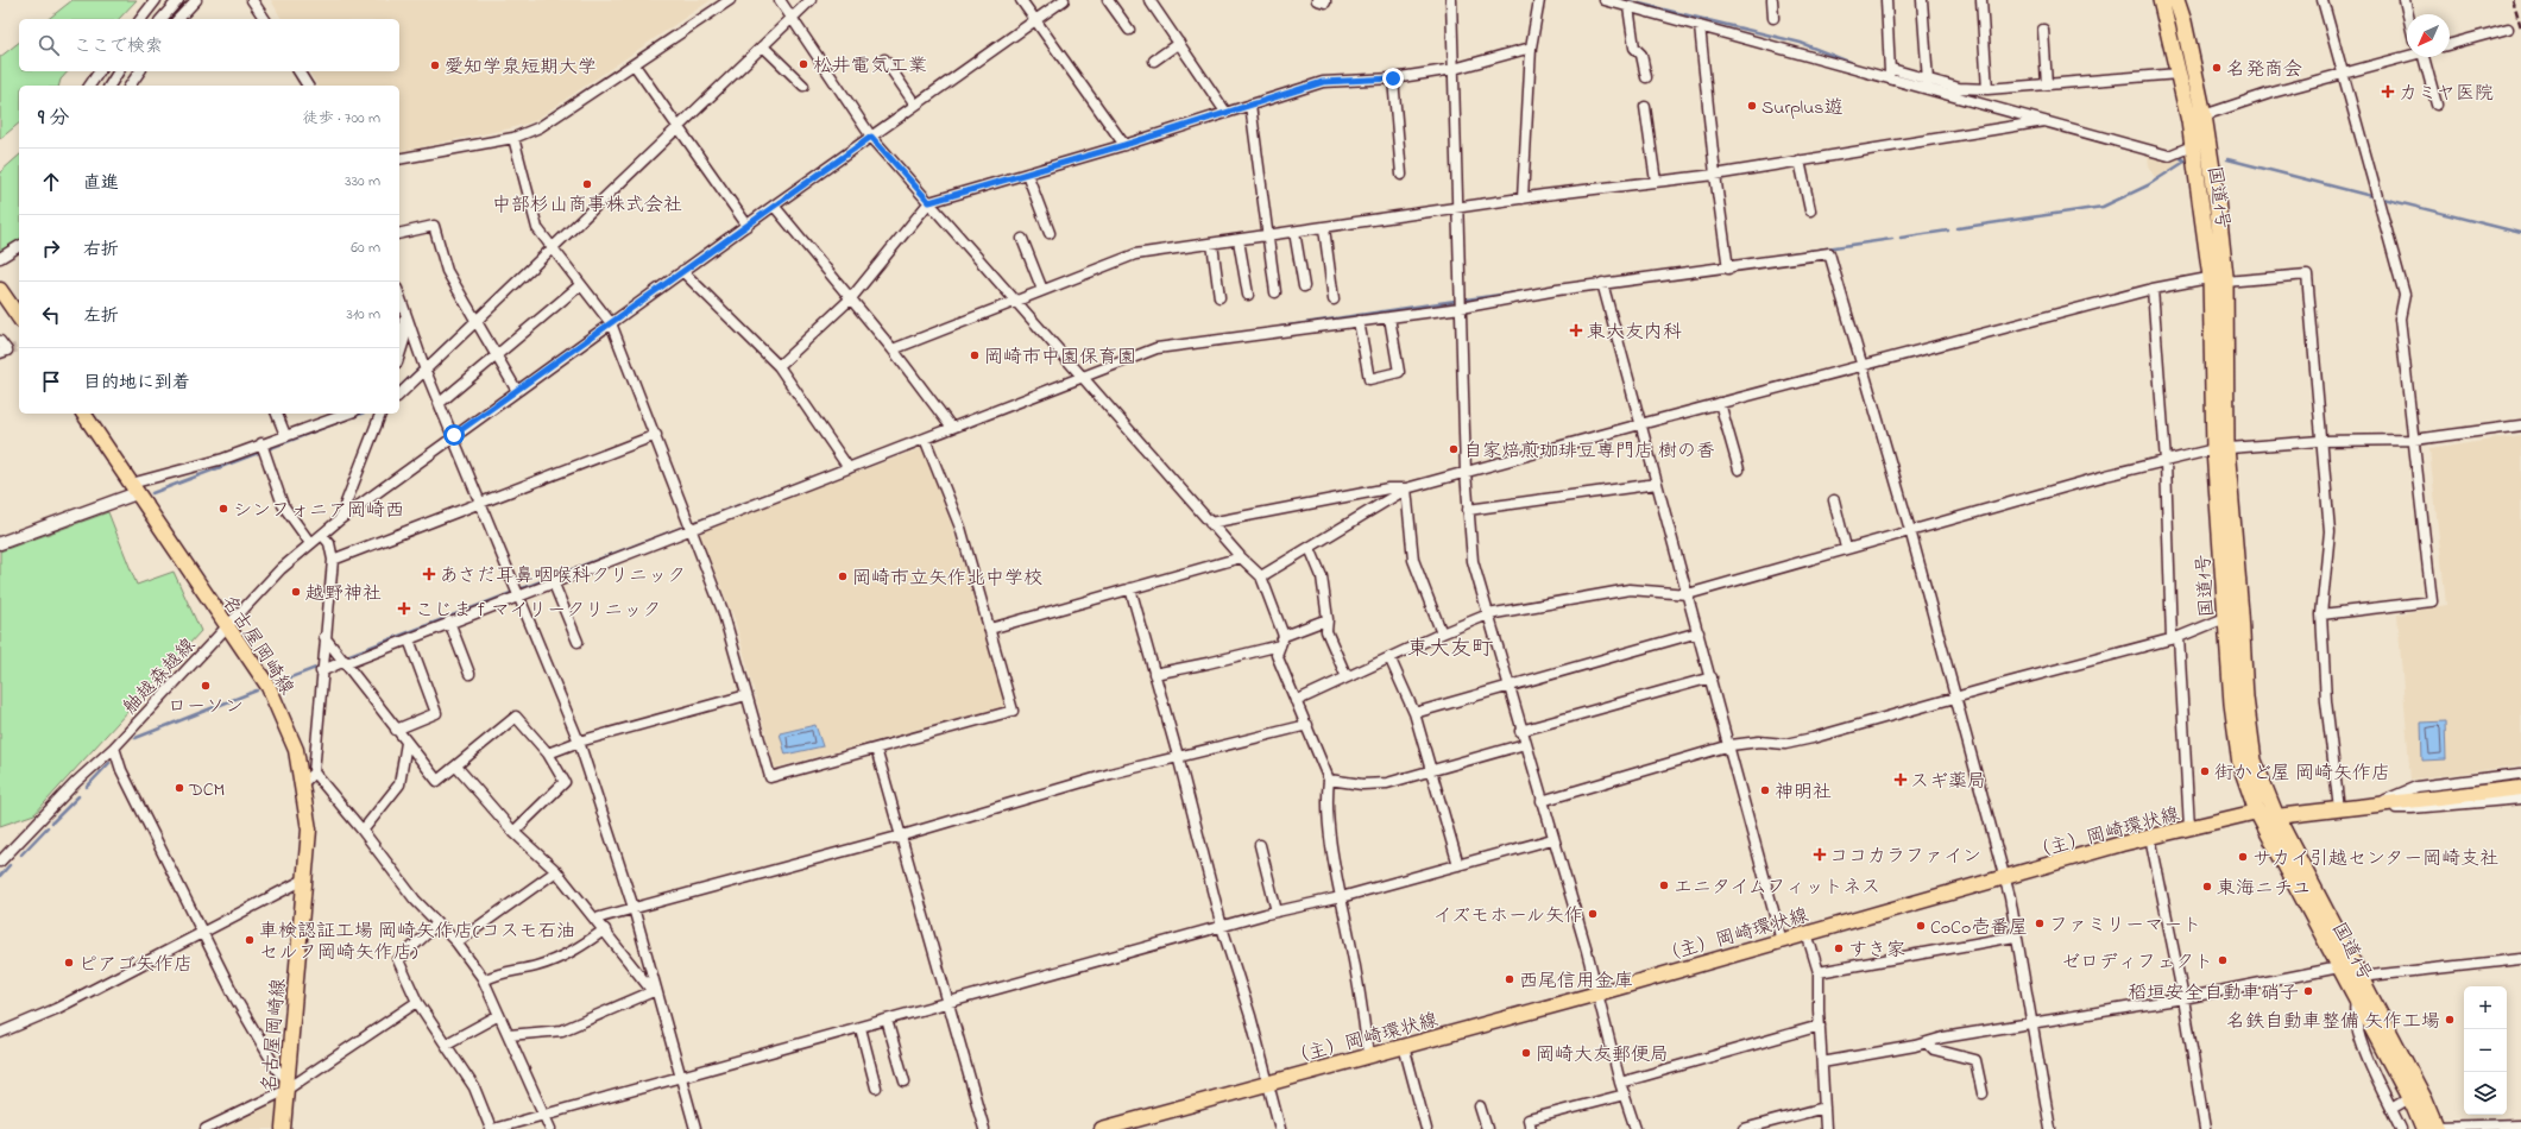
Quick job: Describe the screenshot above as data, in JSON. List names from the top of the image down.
{
  "streets": {
    "highway": ["国道1号"],
    "main road": ["名古屋岡崎線", "（主）岡崎環状線"],
    "street": ["舳越森越線"]
  },
  "crossings": [
    ["国道1号", "（主）岡崎環状線"],
    ["名古屋岡崎線", "舳越森越線"]
  ],
  "districts": ["東大友町"],
  "places": {
    "other": [
      "松井電気工業",
      "愛知学泉短期大学",
      "名発商会",
      "Surplus遊",
      "中部杉山商事株式会社",
      "岡崎市中園保育園",
      "自家焙煎珈琲豆専門店 樹の香",
      "シンフォニア岡崎西",
      "岡崎市立矢作北中学校",
      "越野神社",
      "ローソン",
      "街かど屋 岡崎矢作店",
      "DCM",
      "神明社",
      "サカイ引越センター岡崎支社",
      "エニタイムフィットネス",
      "東海ニチユ",
      "イズモホール矢作",
      "ファミリーマート",
      "CoCo壱番屋",
      "車検認証工場 岡崎矢作店(コスモ石油 セルフ岡崎矢作店)",
      "すき家",
      "ゼロディフェクト",
      "ピアゴ矢作店",
      "西尾信用金庫",
      "稻垣安全自動車硝子",
      "名鉄自動車整備 矢作工場",
      "岡崎大友郵便局"
    ],
    "health": [
      "カミヤ医院",
      "東大友内科",
      "あさだ耳鼻咽喉科クリニック",
      "こじまｆマイリークリニック",
      "スギ薬局",
      "ココカラファイン"
    ]
  },
  "north": "bottom left",
  "page": {
    "search": "ここで検索",
    "heading": ["9 分", "徒歩 · 700 m"],
    "list": [
      ["直進", "330 m"],
      ["右折", "60 m"],
      ["左折", "310 m"],
      "目的地に到着"
    ],
    "map_buttons": ["+", "−"]
  }
}
